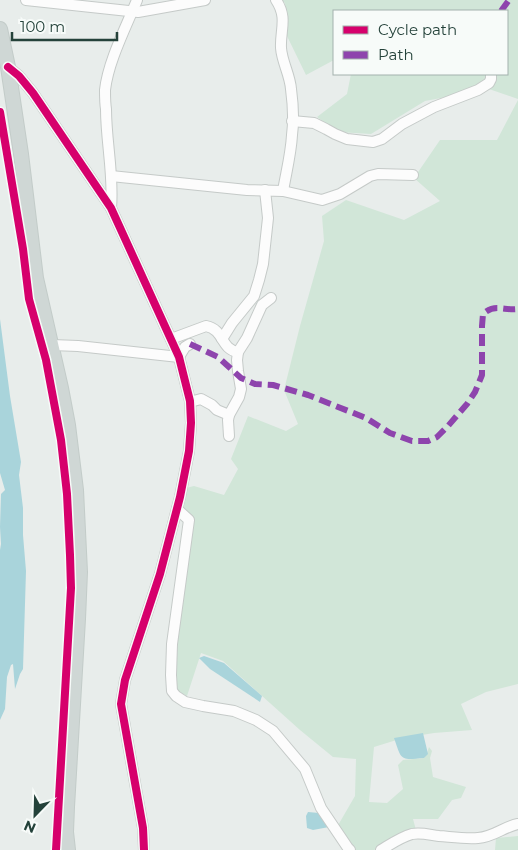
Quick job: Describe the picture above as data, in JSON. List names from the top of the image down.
{
  "legend": ["Cycle path", "Path"],
  "scale_bar": "100 m",
  "north": "bottom left"
}
